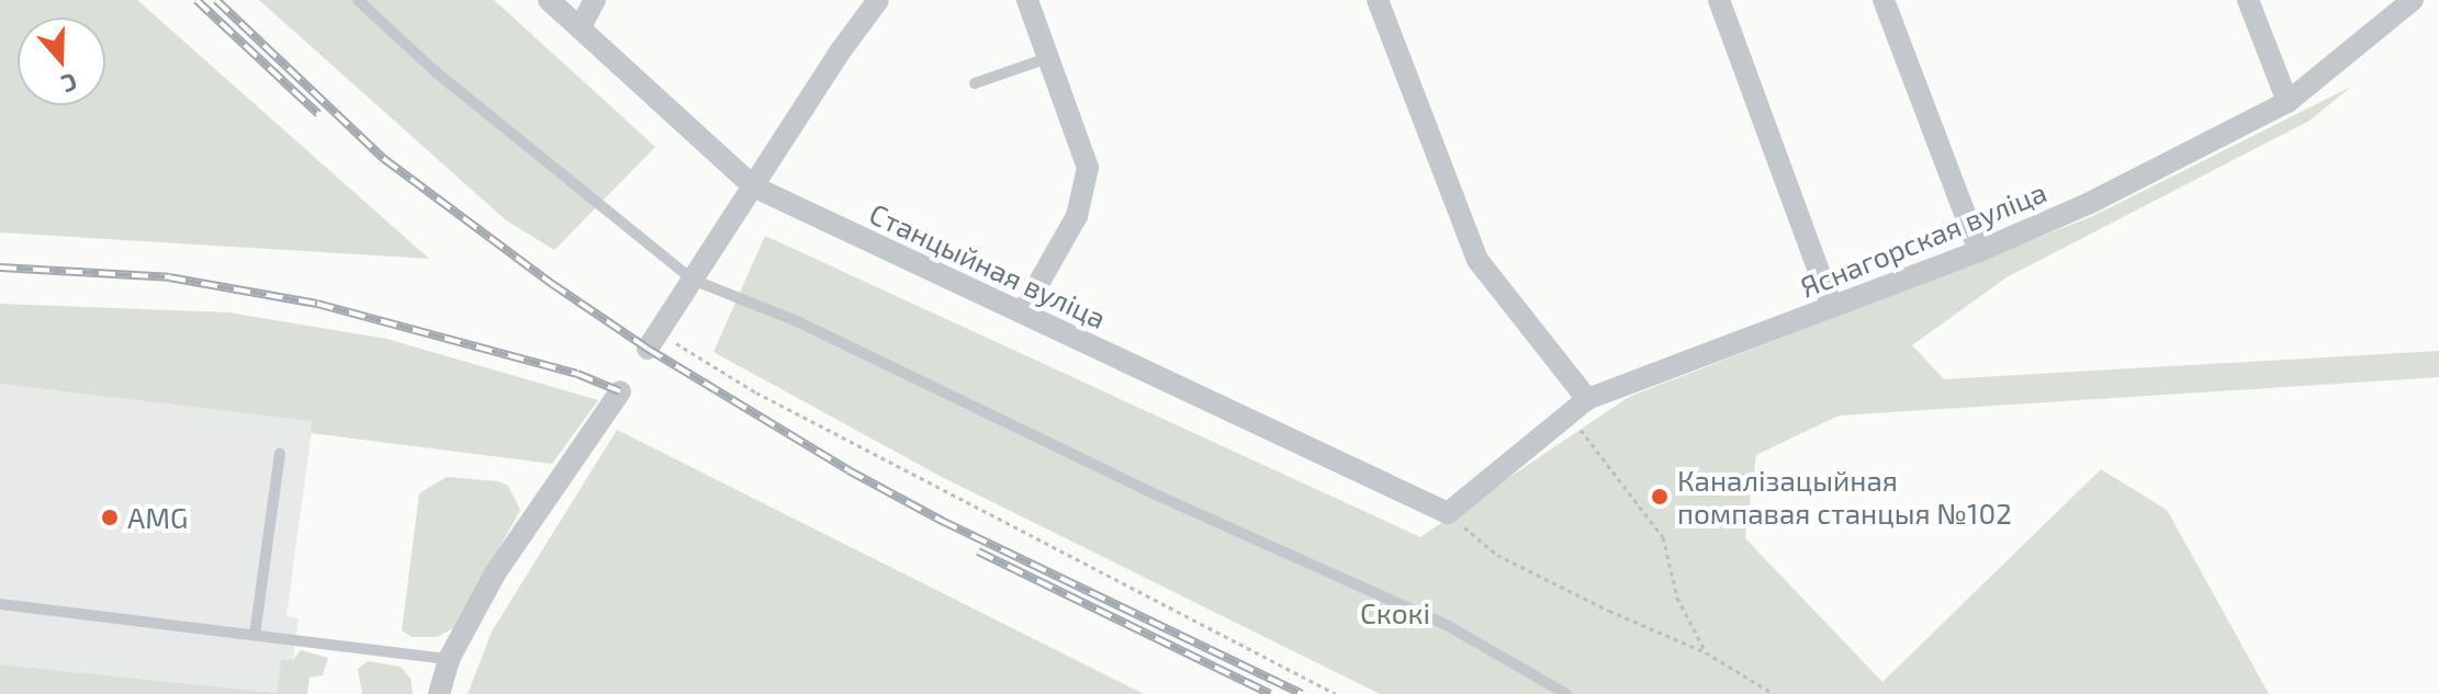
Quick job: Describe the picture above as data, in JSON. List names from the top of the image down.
{
  "streets": {
    "street": ["Яснагорская вуліца", "Станцыйная вуліца"]
  },
  "crossings": [
    ["Яснагорская вуліца", "Станцыйная вуліца"]
  ],
  "parks": ["Скокі"],
  "places": ["Каналізацыйная помпавая станцыя №102", "AMG"],
  "north": "bottom"
}
